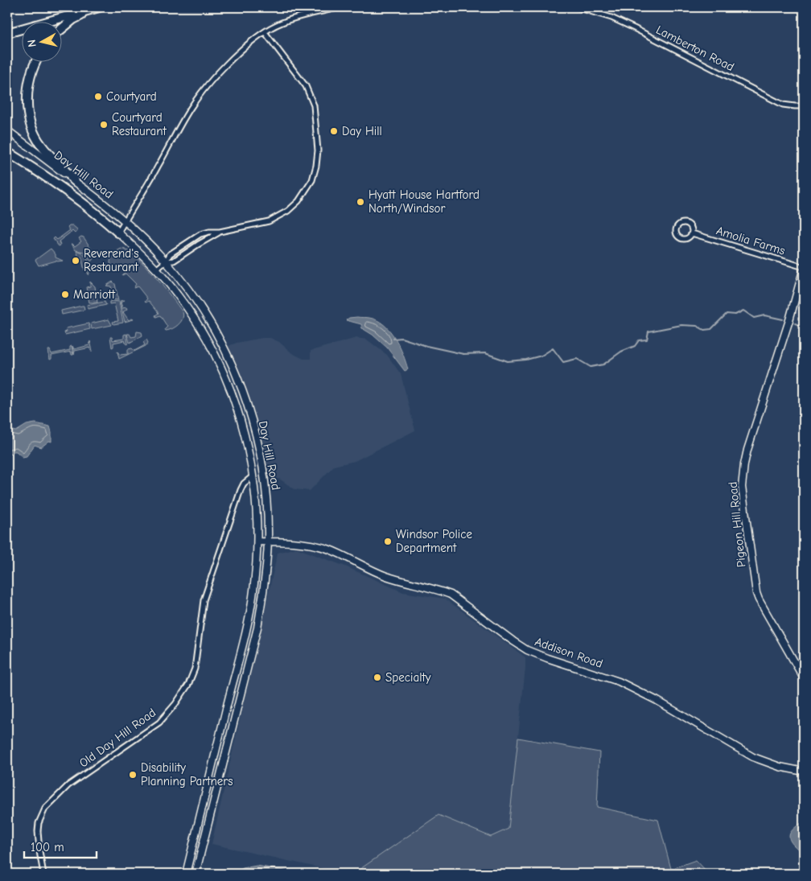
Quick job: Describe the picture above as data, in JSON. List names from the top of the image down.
{
  "streets": {
    "main road": ["Day Hill Road", "Pigeon Hill Road", "Addison Road"],
    "street": ["Lamberton Road", "Amolia Farms", "Old Day Hill Road"]
  },
  "crossings": [
    ["Day Hill Road", "Addison Road"],
    ["Day Hill Road", "Old Day Hill Road"],
    ["Amolia Farms", "Pigeon Hill Road"]
  ],
  "places": [
    "Courtyard",
    "Courtyard Restaurant",
    "Day Hill",
    "Hyatt House Hartford North/Windsor",
    "Reverend's Restaurant",
    "Marriott",
    "Windsor Police Department",
    "Specialty",
    "Disability Planning Partners"
  ],
  "scale_bar": "100 m",
  "north": "left"
}
